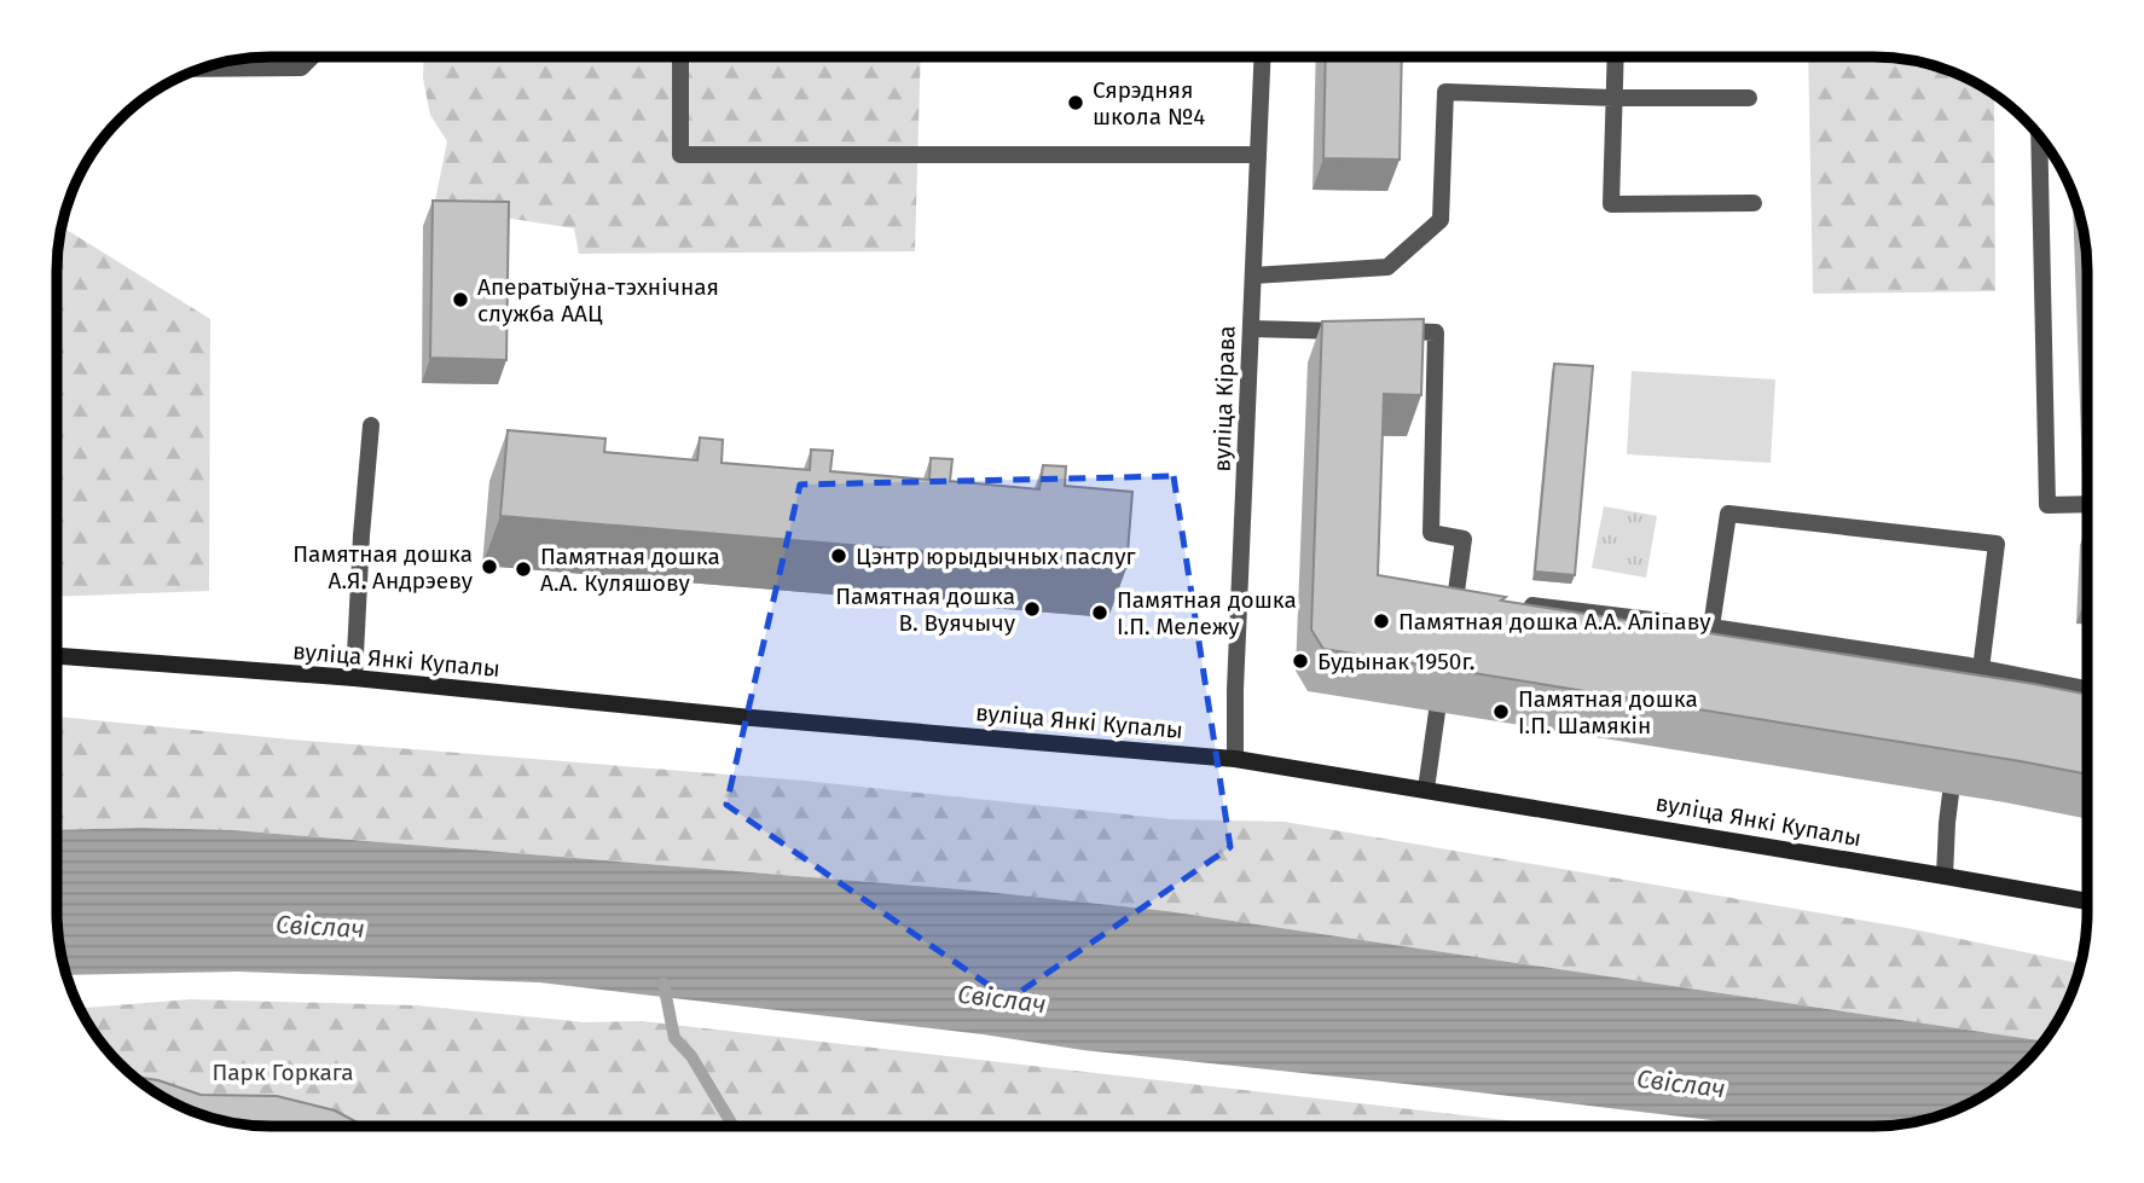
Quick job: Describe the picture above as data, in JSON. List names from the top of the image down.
{
  "streets": {
    "main road": ["вуліца Янкі Купалы"],
    "street": ["вуліца Кірава"]
  },
  "crossings": [
    ["вуліца Кірава", "вуліца Янкі Купалы"]
  ],
  "water": ["Свіслач"],
  "parks": ["Парк Горкага"],
  "places": [
    "Сярэдняя школа №4",
    "Аператыўна-тэхнічная служба ААЦ",
    "Цэнтр юрыдычных паслуг",
    "Памятная дошка А.Я. Андрэеву",
    "Памятная дошка А.А. Куляшову",
    "Памятная дошка В. Вуячычу",
    "Памятная дошка І.П. Мележу",
    "Памятная дошка А.А. Аліпаву",
    "Будынак 1950г.",
    "Памятная дошка І.П. Шамякін"
  ]
}
